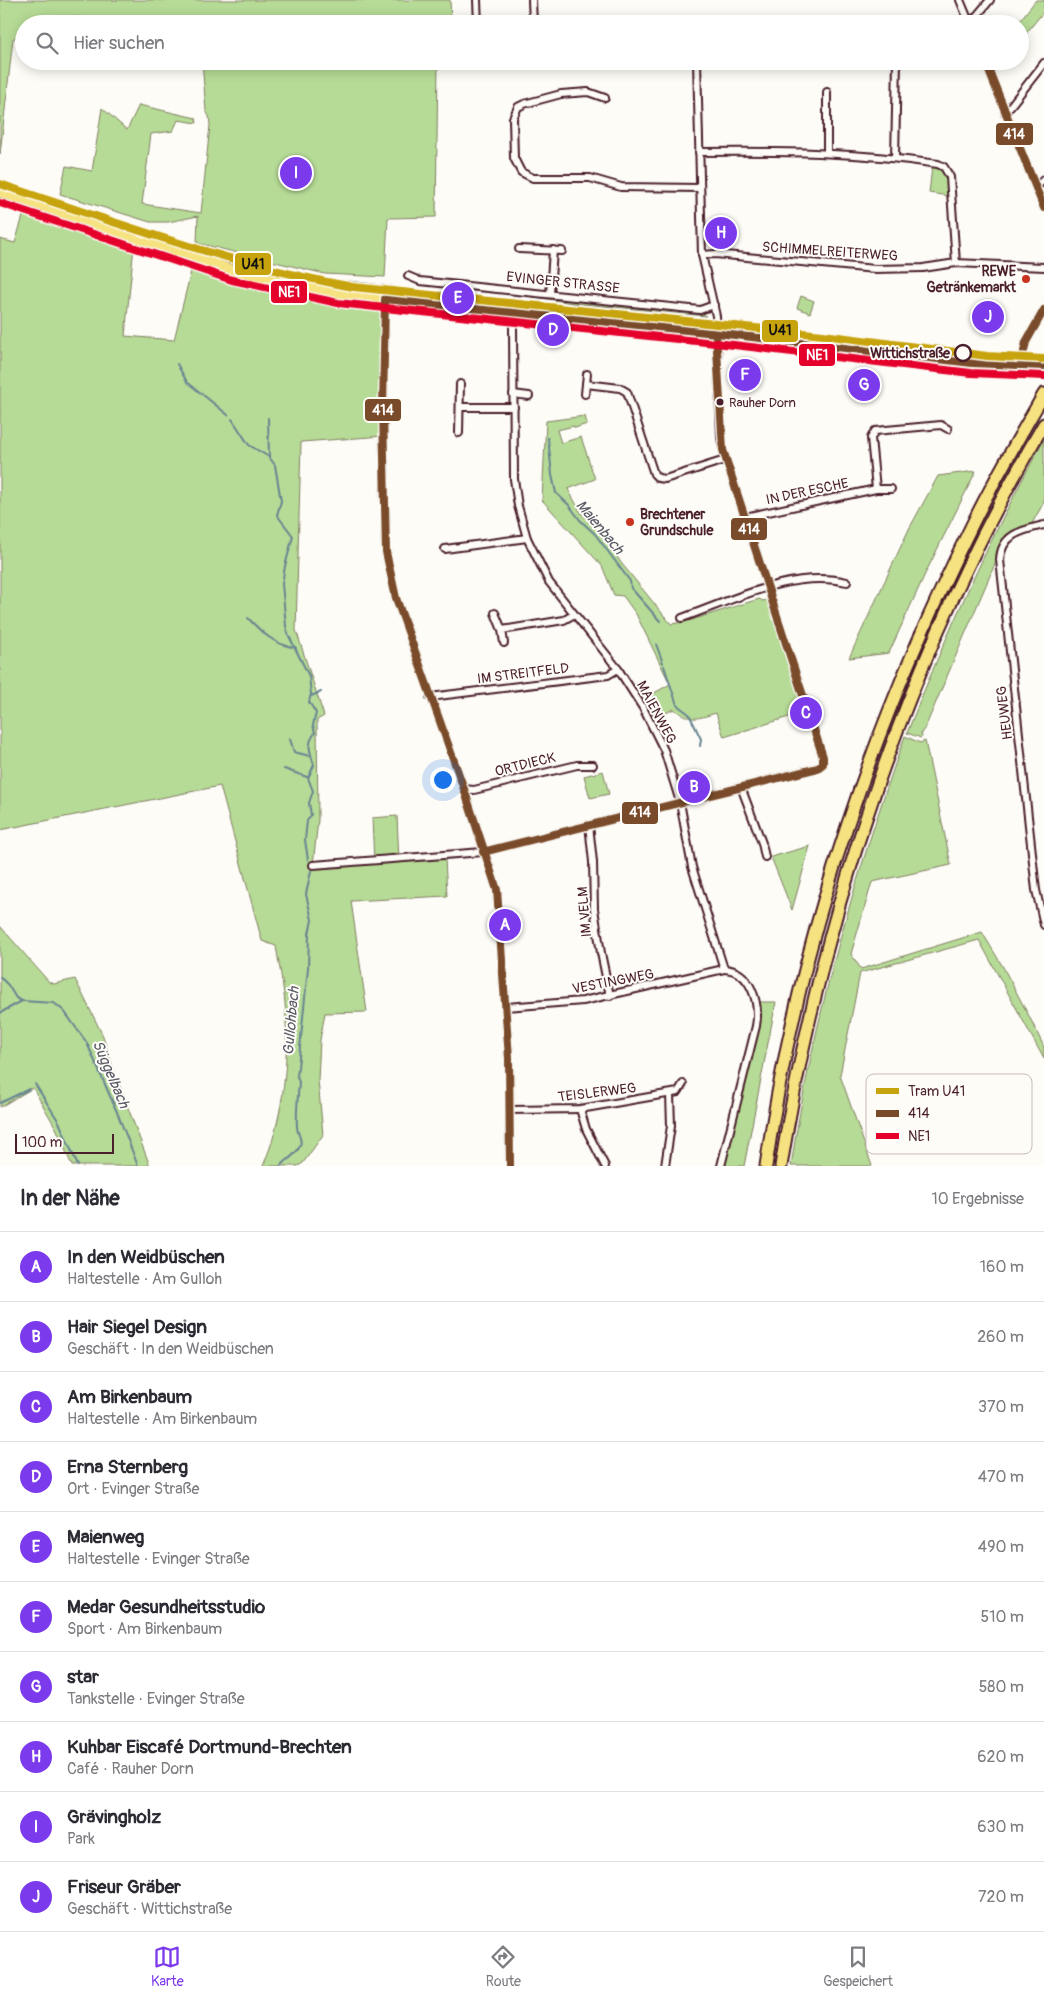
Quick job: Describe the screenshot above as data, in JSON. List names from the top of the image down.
{
  "streets": {
    "street": [
      "SCHIMMELREITERWEG",
      "EVINGER STRASSE",
      "IN DER ESCHE",
      "IM STREITFELD",
      "MAIENWEG",
      "HEUWEG",
      "ORTDIECK",
      "IM VELM",
      "VESTINGWEG",
      "TEISLERWEG"
    ]
  },
  "crossings": [
    ["IM STREITFELD", "MAIENWEG"],
    ["MAIENWEG", "VESTINGWEG"],
    ["IM VELM", "VESTINGWEG"]
  ],
  "water": ["Maienbach", "Gullohbach", "Süggelbach"],
  "places": [
    "REWE Getränkemarkt",
    "Wittichstraße",
    "Rauher Dorn",
    "Brechtener Grundschule"
  ],
  "lines": ["transit line 414", "tram line U41", "transit line NE1"],
  "legend": ["Tram U41", "414", "NE1"],
  "scale_bar": "100 m",
  "page": {
    "search": "Hier suchen",
    "pins": [
      "I",
      "H",
      "E",
      "J",
      "D",
      "F",
      "G",
      "C",
      "B",
      "A"
    ],
    "scale": "100 m",
    "heading": ["In der Nähe", "10 Ergebnisse"],
    "list": [
      {
        "mark": "A",
        "name": "In den Weidbüschen",
        "note": "Haltestelle · Am Gulloh",
        "value": "160 m"
      },
      {
        "mark": "B",
        "name": "Hair Siegel Design",
        "note": "Geschäft · In den Weidbüschen",
        "value": "260 m"
      },
      {
        "mark": "C",
        "name": "Am Birkenbaum",
        "note": "Haltestelle · Am Birkenbaum",
        "value": "370 m"
      },
      {
        "mark": "D",
        "name": "Erna Sternberg",
        "note": "Ort · Evinger Straße",
        "value": "470 m"
      },
      {
        "mark": "E",
        "name": "Maienweg",
        "note": "Haltestelle · Evinger Straße",
        "value": "490 m"
      },
      {
        "mark": "F",
        "name": "Medar Gesundheitsstudio",
        "note": "Sport · Am Birkenbaum",
        "value": "510 m"
      },
      {
        "mark": "G",
        "name": "star",
        "note": "Tankstelle · Evinger Straße",
        "value": "580 m"
      },
      {
        "mark": "H",
        "name": "Kuhbar Eiscafé Dortmund-Brechten",
        "note": "Café · Rauher Dorn",
        "value": "620 m"
      },
      {
        "mark": "I",
        "name": "Grävingholz",
        "note": "Park",
        "value": "630 m"
      },
      {
        "mark": "J",
        "name": "Friseur Gräber",
        "note": "Geschäft · Wittichstraße",
        "value": "720 m"
      }
    ],
    "nav": ["Karte", "Route", "Gespeichert"]
  }
}
